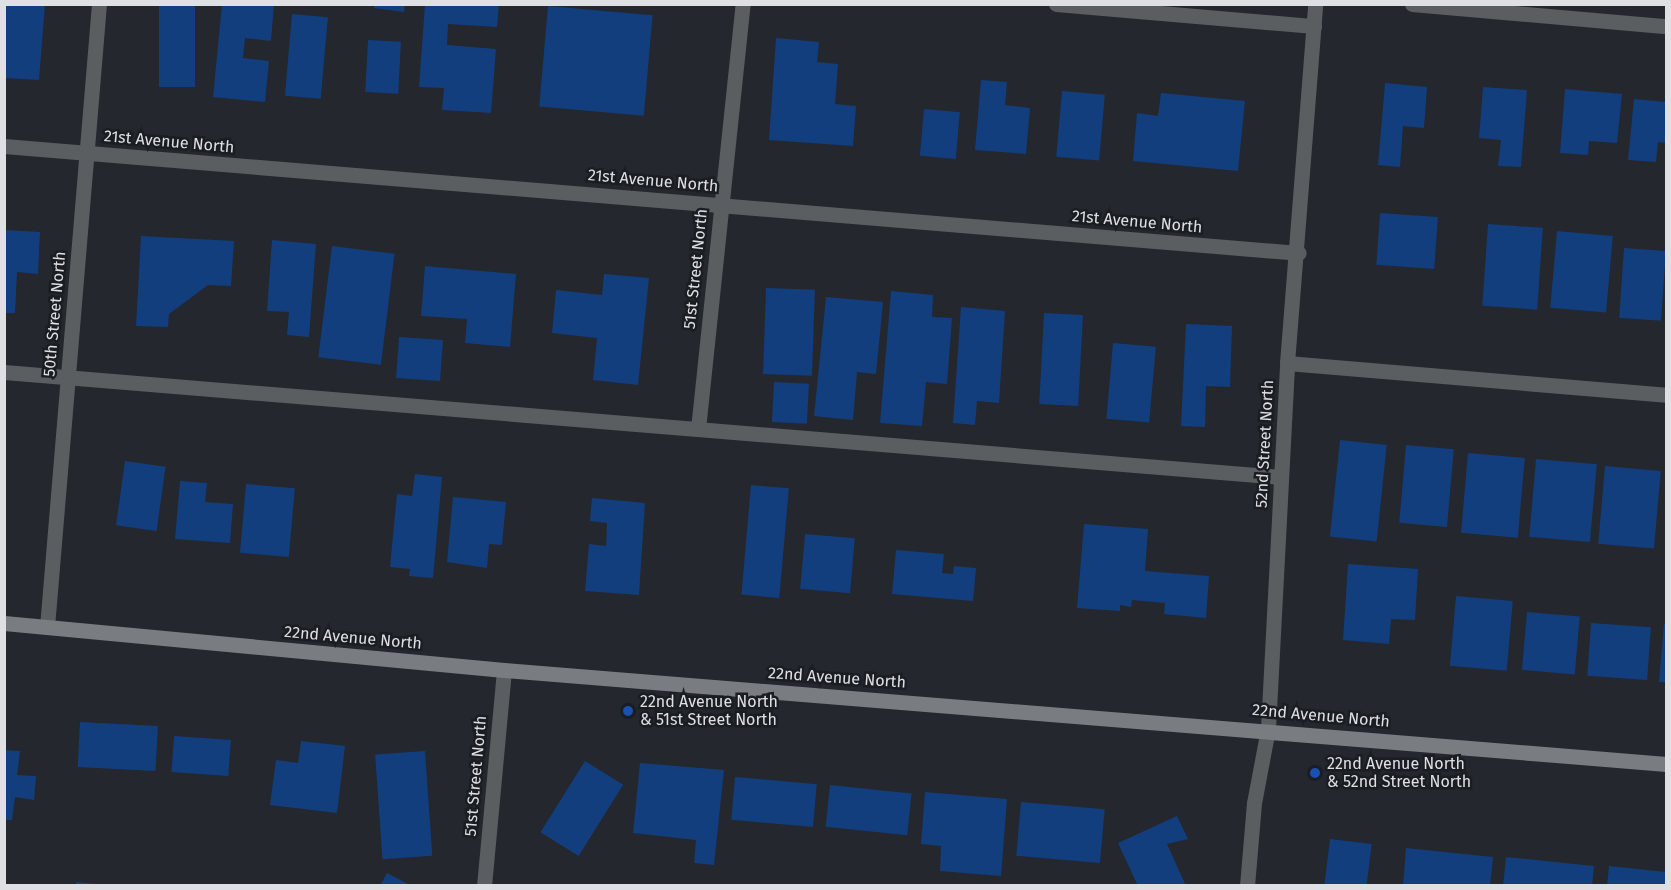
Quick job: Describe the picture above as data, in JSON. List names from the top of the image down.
{
  "streets": {
    "main road": ["22nd Avenue North"],
    "street": [
      "21st Avenue North",
      "51st Street North",
      "50th Street North",
      "52nd Street North"
    ]
  },
  "crossings": [
    ["21st Avenue North", "51st Street North"],
    ["21st Avenue North", "50th Street North"],
    ["21st Avenue North", "52nd Street North"],
    ["51st Street North", "22nd Avenue North"],
    ["50th Street North", "22nd Avenue North"],
    ["52nd Street North", "22nd Avenue North"]
  ],
  "places": ["22nd Avenue North & 51st Street North", "22nd Avenue North & 52nd Street North"]
}
